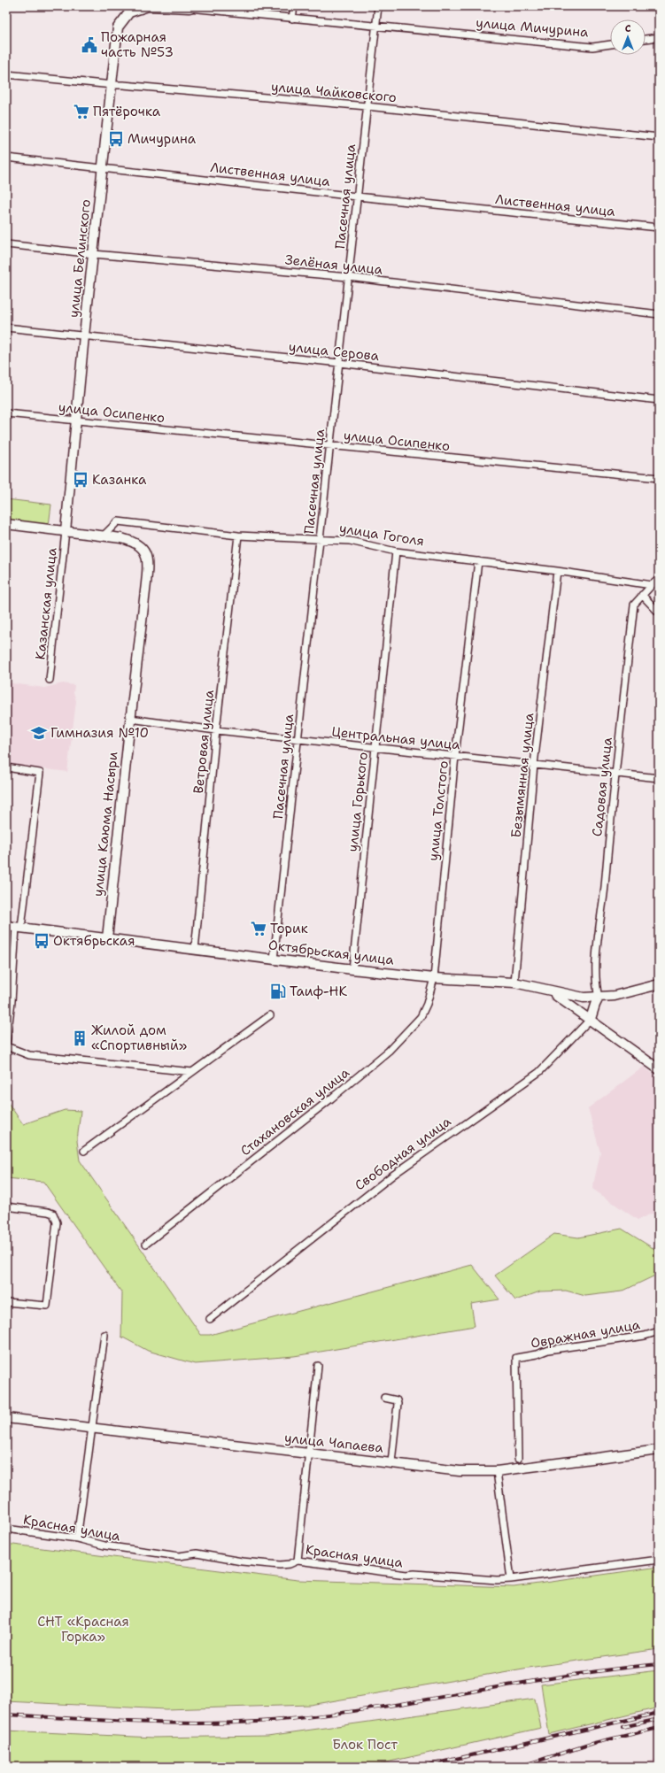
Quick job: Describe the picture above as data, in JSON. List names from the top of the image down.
{
  "streets": {
    "street": [
      "улица Мичурина",
      "улица Чайковского",
      "Лиственная улица",
      "Пасечная улица",
      "улица Белинского",
      "Зелёная улица",
      "улица Серова",
      "улица Осипенко",
      "улица Гоголя",
      "Казанская улица",
      "Центральная улица",
      "Ветровая улица",
      "Безымянная улица",
      "Садовая улица",
      "улица Горького",
      "улица Толстого",
      "улица Каюма Насыри",
      "Октябрьская улица",
      "Стахановская улица",
      "Свободная улица",
      "Овражная улица",
      "улица Чапаева",
      "Красная улица"
    ]
  },
  "crossings": [
    ["улица Мичурина", "Пасечная улица"],
    ["улица Мичурина", "улица Белинского"],
    ["улица Чайковского", "Пасечная улица"],
    ["улица Чайковского", "улица Белинского"],
    ["Лиственная улица", "Пасечная улица"],
    ["Лиственная улица", "улица Белинского"],
    ["Пасечная улица", "Зелёная улица"],
    ["Пасечная улица", "улица Серова"],
    ["Пасечная улица", "улица Осипенко"],
    ["Пасечная улица", "улица Гоголя"],
    ["Пасечная улица", "Центральная улица"],
    ["Пасечная улица", "Октябрьская улица"],
    ["улица Белинского", "Зелёная улица"],
    ["улица Белинского", "улица Серова"],
    ["улица Белинского", "улица Осипенко"],
    ["улица Белинского", "Казанская улица"],
    ["улица Гоголя", "Ветровая улица"],
    ["улица Гоголя", "Безымянная улица"],
    ["улица Гоголя", "Садовая улица"],
    ["улица Гоголя", "улица Горького"],
    ["улица Гоголя", "улица Толстого"],
    ["улица Гоголя", "улица Каюма Насыри"],
    ["Центральная улица", "Ветровая улица"],
    ["Центральная улица", "Безымянная улица"],
    ["Центральная улица", "Садовая улица"],
    ["Центральная улица", "улица Горького"],
    ["Центральная улица", "улица Толстого"],
    ["Центральная улица", "улица Каюма Насыри"],
    ["Ветровая улица", "Октябрьская улица"],
    ["Безымянная улица", "Октябрьская улица"],
    ["Садовая улица", "Октябрьская улица"],
    ["Садовая улица", "Свободная улица"],
    ["улица Горького", "Октябрьская улица"],
    ["улица Толстого", "Октябрьская улица"],
    ["улица Толстого", "Стахановская улица"],
    ["улица Каюма Насыри", "Октябрьская улица"],
    ["Октябрьская улица", "Стахановская улица"],
    ["Октябрьская улица", "Свободная улица"]
  ],
  "parks": ["СНТ «Красная Горка»", "Блок Пост"],
  "places": {
    "public building": ["Пожарная часть №53"],
    "supermarket": ["Пятёрочка", "Торик"],
    "bus stop": ["Мичурина", "Казанка", "Октябрьская"],
    "school or university": ["Гимназия №10"],
    "fuel station": ["Таиф-НК"],
    "building": ["Жилой дом «Спортивный»"]
  },
  "north": "top"
}
